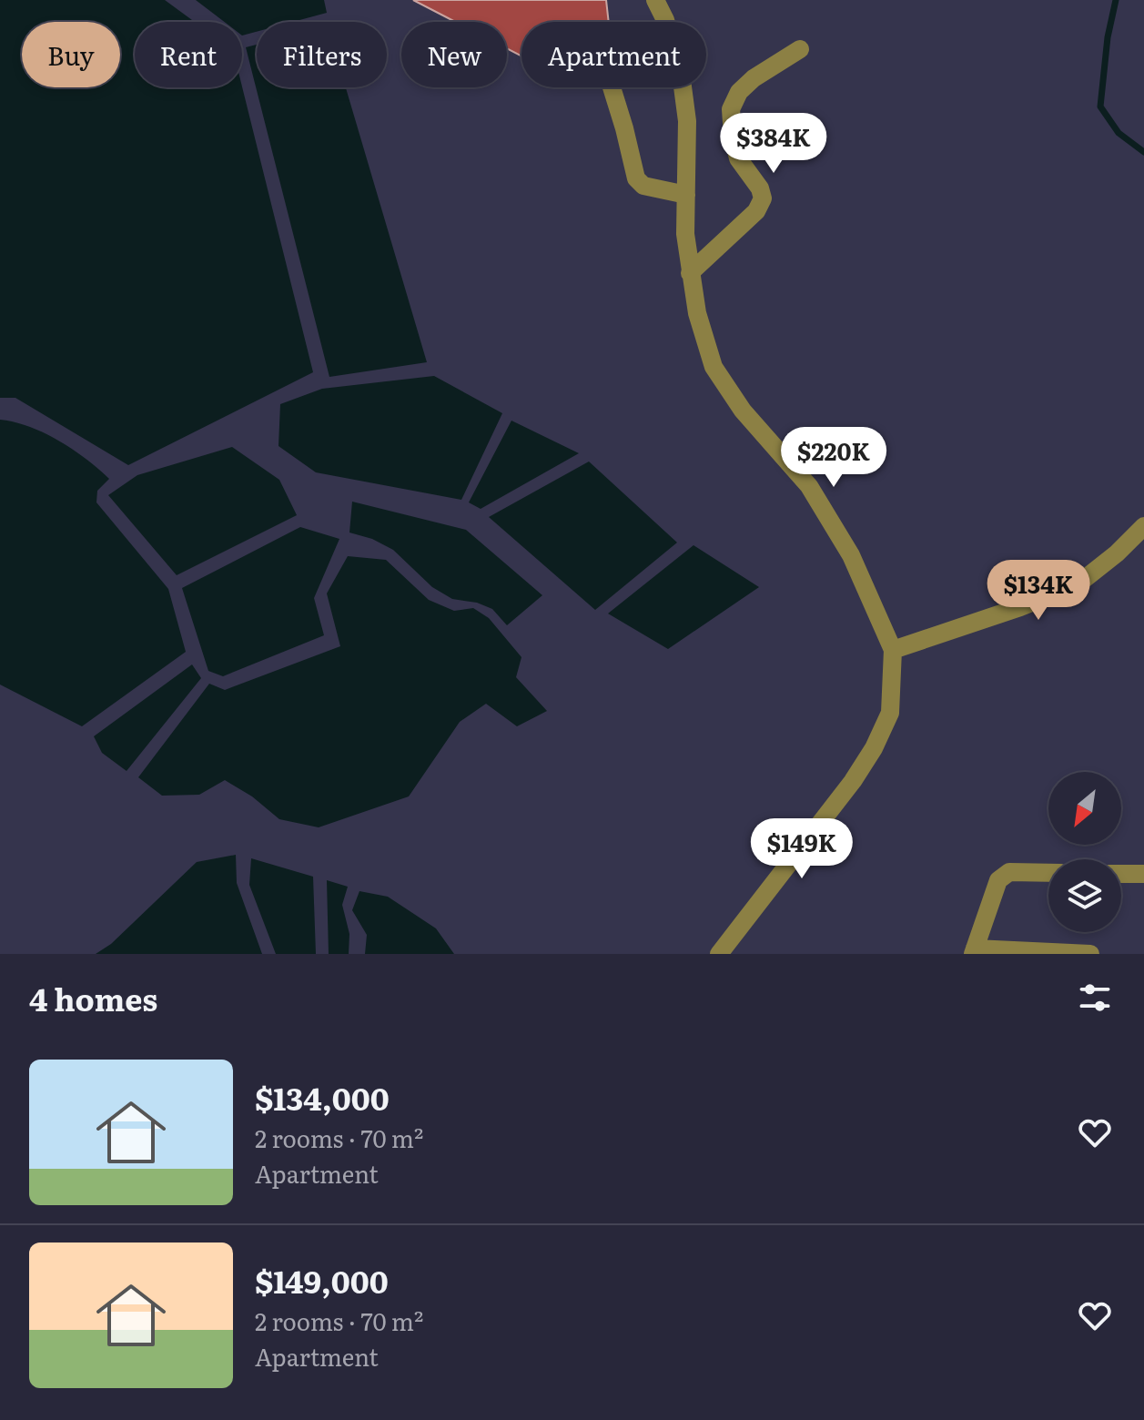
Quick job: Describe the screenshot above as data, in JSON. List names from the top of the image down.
{
  "north": "bottom left",
  "page": {
    "chip": [
      "Buy",
      "Rent",
      "Filters",
      "New",
      "Apartment"
    ],
    "price": [
      "$384K",
      "$220K",
      "$134K",
      "$149K"
    ],
    "heading": "4 homes",
    "list": [
      {
        "name": "$134,000",
        "note": "2 rooms · 70 m² · Apartment"
      },
      {
        "name": "$149,000",
        "note": "2 rooms · 70 m² · Apartment"
      }
    ]
  }
}
